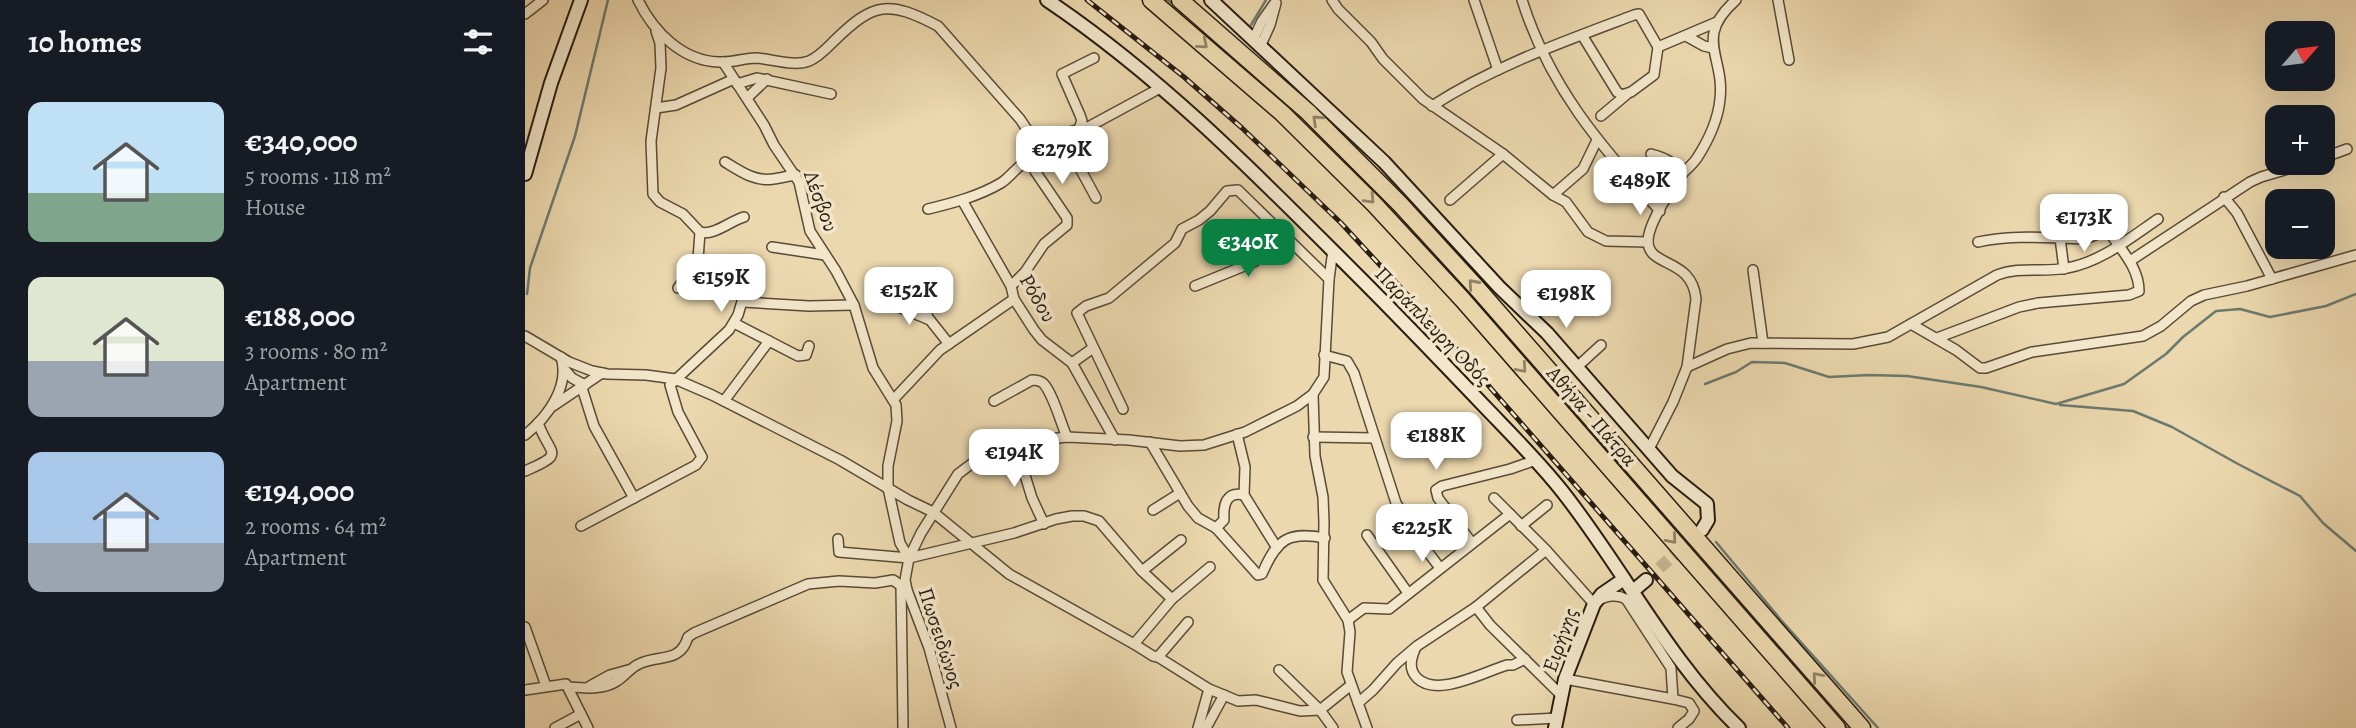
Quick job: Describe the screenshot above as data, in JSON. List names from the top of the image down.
{
  "streets": {
    "highway": ["Αθήνα - Πάτρα"],
    "street": [
      "Λέσβου",
      "Ρόδου",
      "Παράπλευρη Οδός",
      "Πωσειδώνος",
      "Ειρήνης"
    ]
  },
  "crossings": [
    ["Παράπλευρη Οδός", "Ειρήνης"]
  ],
  "north": "top right",
  "page": {
    "heading": "10 homes",
    "map_buttons": ["+", "−"],
    "list": [
      {
        "name": "€340,000",
        "note": "5 rooms · 118 m² · House"
      },
      {
        "name": "€188,000",
        "note": "3 rooms · 80 m² · Apartment"
      },
      {
        "name": "€194,000",
        "note": "2 rooms · 64 m² · Apartment"
      }
    ],
    "price": [
      "€279K",
      "€489K",
      "€173K",
      "€340K",
      "€159K",
      "€152K",
      "€198K",
      "€188K",
      "€194K",
      "€225K"
    ]
  }
}
